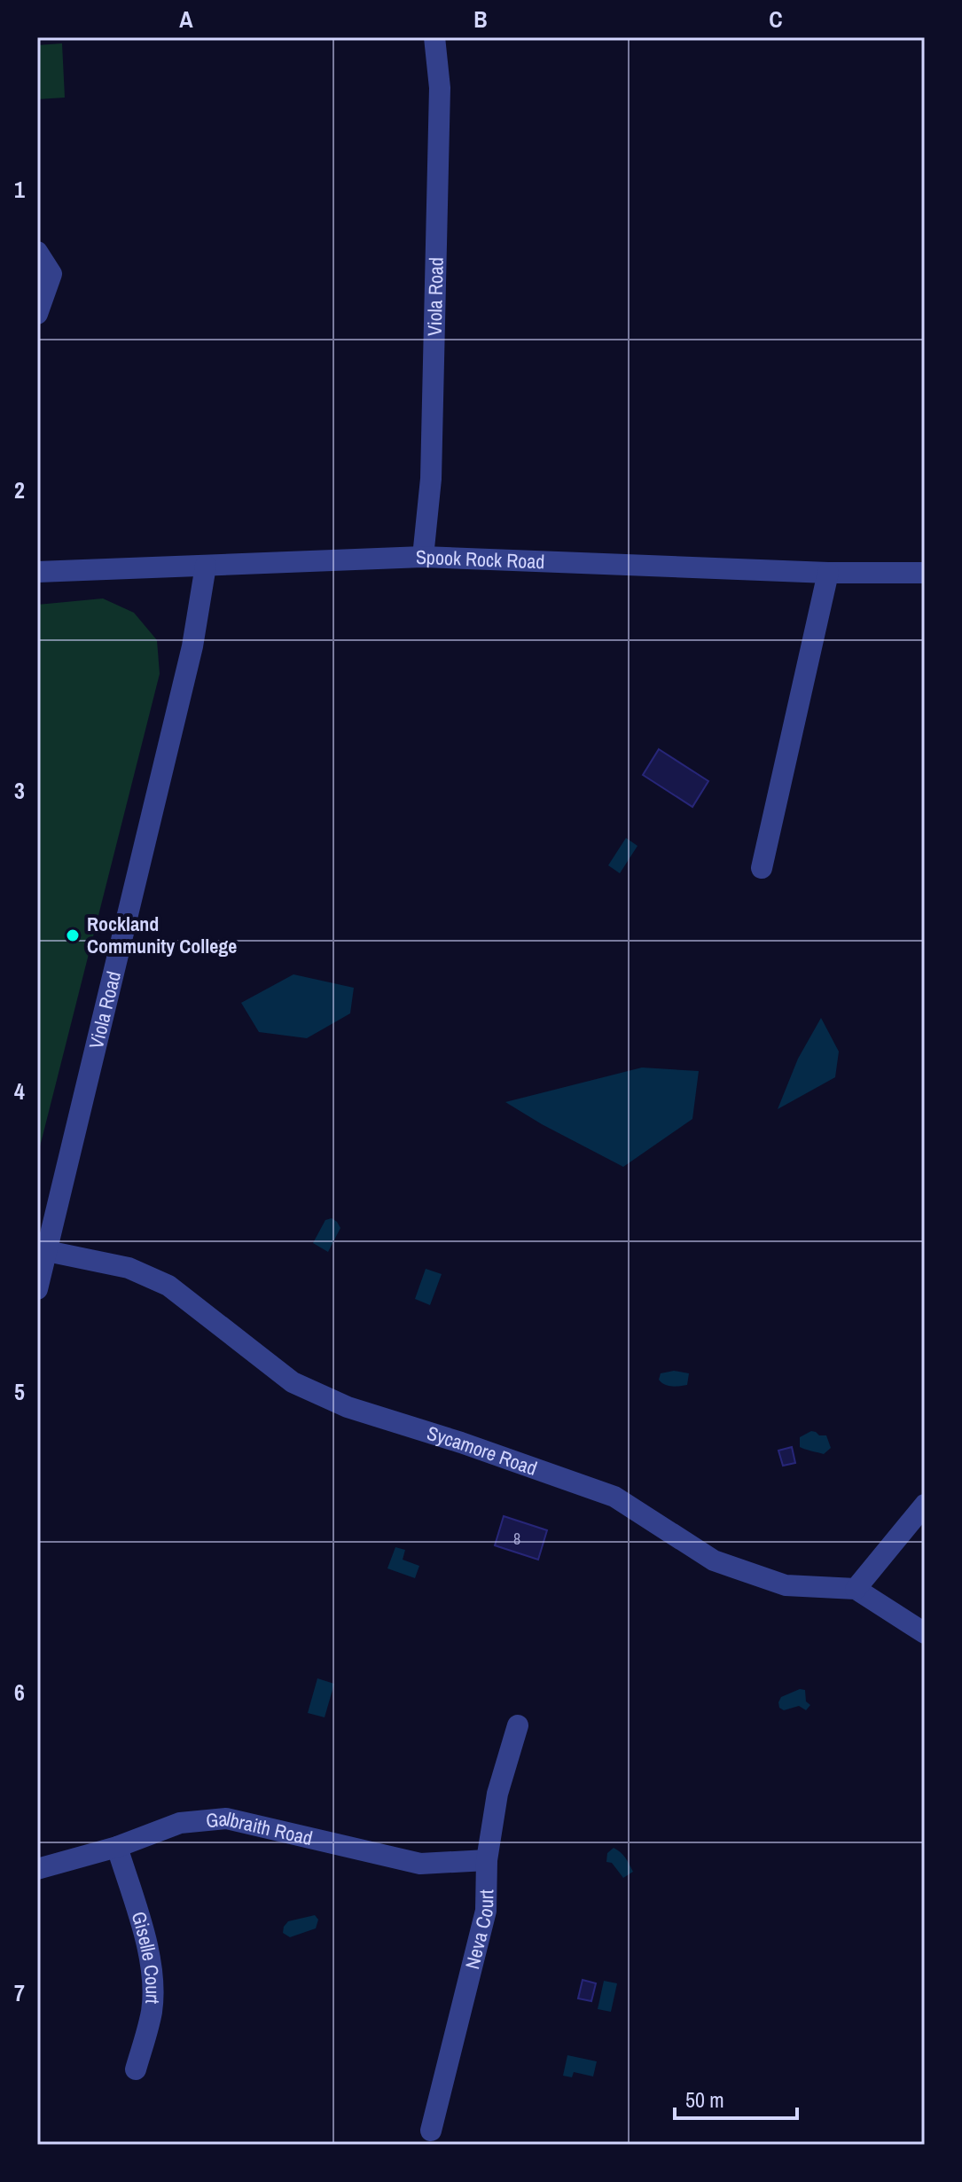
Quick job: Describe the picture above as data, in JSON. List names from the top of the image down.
{
  "streets": {
    "street": [
      "Viola Road",
      "Spook Rock Road",
      "Sycamore Road",
      "Galbraith Road",
      "Neva Court",
      "Giselle Court"
    ]
  },
  "crossings": [
    ["Viola Road", "Spook Rock Road"],
    ["Viola Road", "Sycamore Road"],
    ["Galbraith Road", "Neva Court"],
    ["Galbraith Road", "Giselle Court"]
  ],
  "places": ["Rockland Community College"],
  "house_numbers": ["8"],
  "scale_bar": "50 m",
  "grid": {
    "columns": ["A", "B", "C"],
    "rows": [
      "1",
      "2",
      "3",
      "4",
      "5",
      "6",
      "7"
    ]
  }
}
